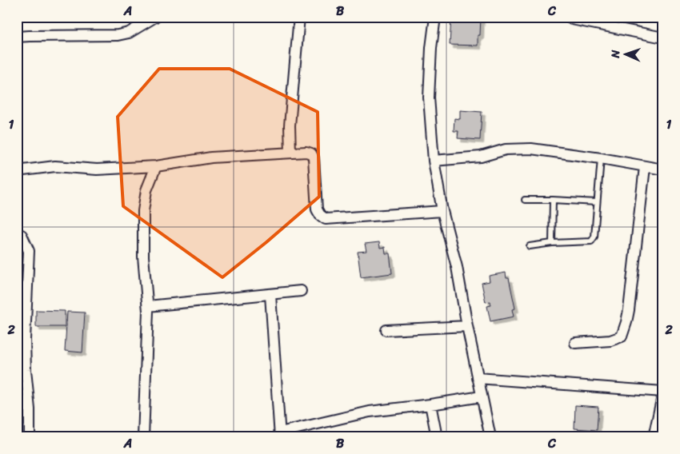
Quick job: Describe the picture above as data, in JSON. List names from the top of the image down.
{
  "north": "left",
  "grid": {
    "columns": ["A", "B", "C"],
    "rows": ["1", "2"]
  }
}
